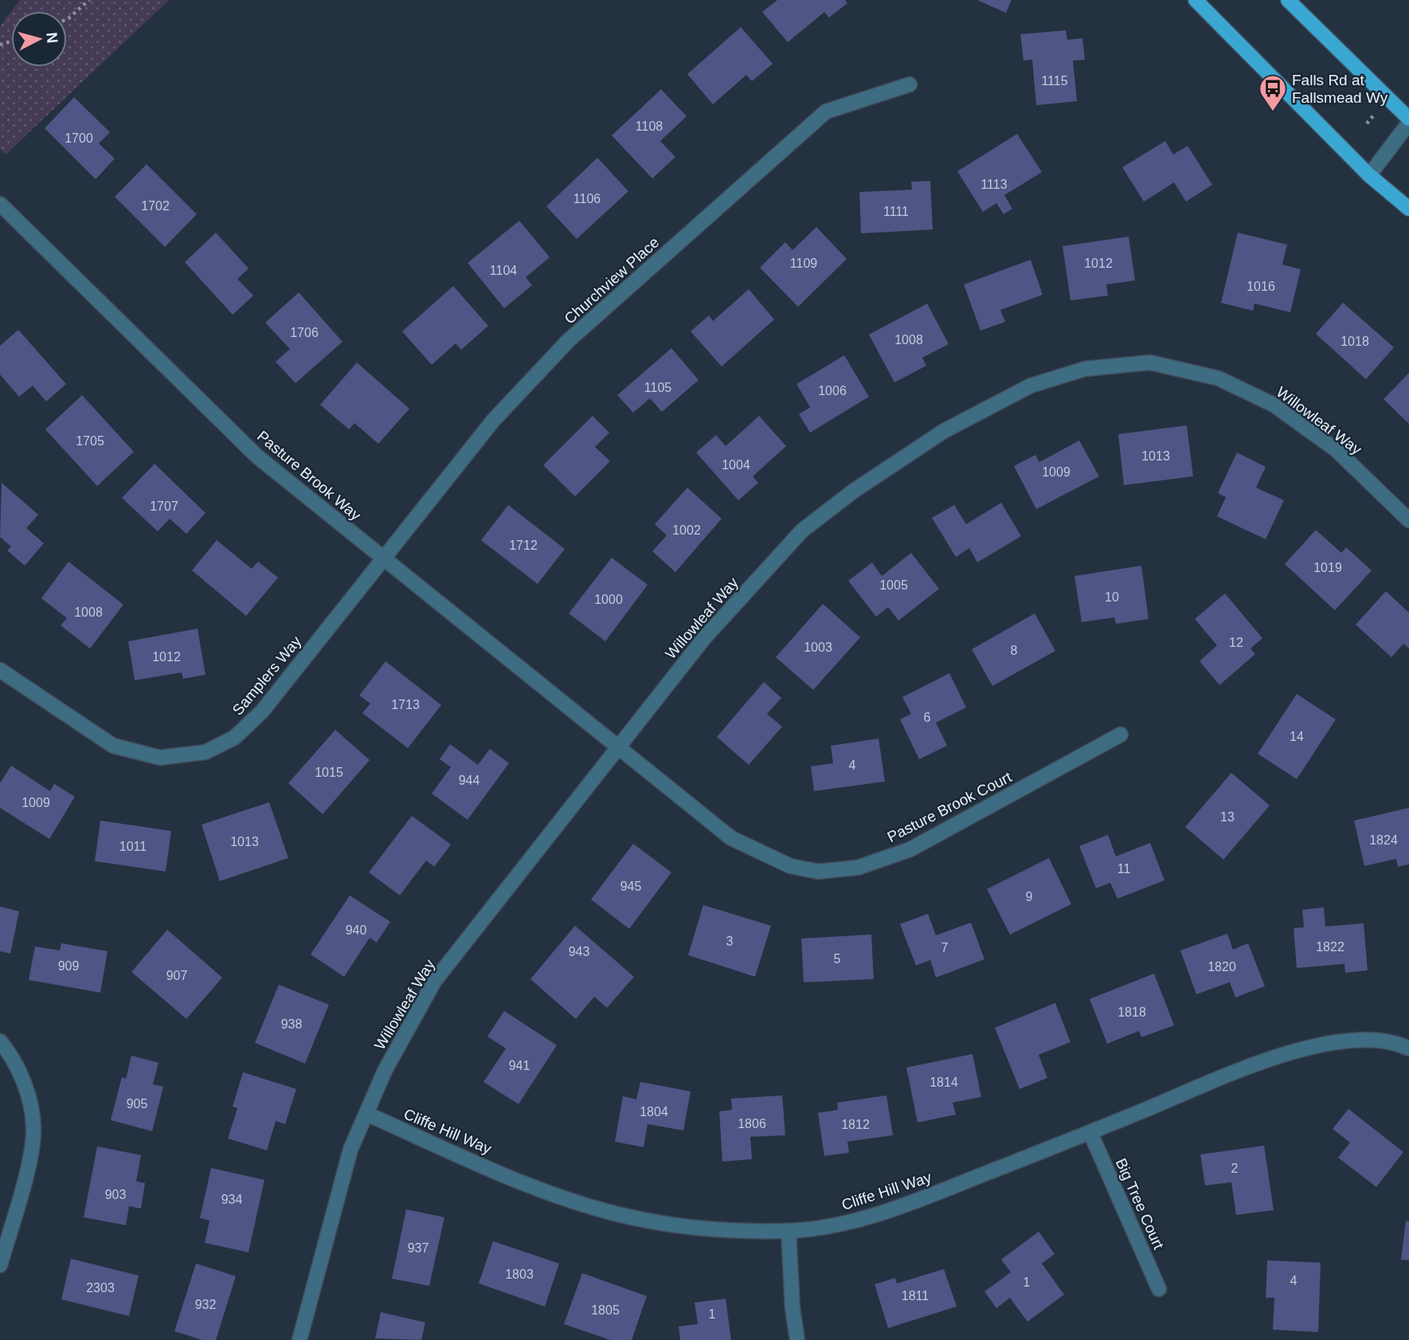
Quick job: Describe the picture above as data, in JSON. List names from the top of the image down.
{
  "streets": {
    "street": [
      "Churchview Place",
      "Willowleaf Way",
      "Pasture Brook Way",
      "Samplers Way",
      "Pasture Brook Court",
      "Cliffe Hill Way",
      "Big Tree Court"
    ]
  },
  "crossings": [
    ["Churchview Place", "Pasture Brook Way"],
    ["Churchview Place", "Samplers Way"],
    ["Willowleaf Way", "Pasture Brook Way"],
    ["Willowleaf Way", "Pasture Brook Court"],
    ["Willowleaf Way", "Cliffe Hill Way"],
    ["Pasture Brook Way", "Samplers Way"],
    ["Pasture Brook Way", "Pasture Brook Court"],
    ["Cliffe Hill Way", "Big Tree Court"]
  ],
  "places": {
    "bus stop": ["Falls Rd at Fallsmead Wy"]
  },
  "house_numbers": [
    "1115",
    "1108",
    "1700",
    "1113",
    "1106",
    "1702",
    "1111",
    "1109",
    "1012",
    "1104",
    "1016",
    "1706",
    "1008",
    "1018",
    "1105",
    "1006",
    "1705",
    "1013",
    "1004",
    "1009",
    "1707",
    "1002",
    "1712",
    "1019",
    "1005",
    "10",
    "1000",
    "1008",
    "12",
    "1003",
    "8",
    "1012",
    "1713",
    "6",
    "14",
    "4",
    "1015",
    "944",
    "1009",
    "13",
    "1824",
    "1013",
    "1011",
    "11",
    "945",
    "9",
    "940",
    "3",
    "1822",
    "7",
    "943",
    "5",
    "909",
    "1820",
    "907",
    "1818",
    "938",
    "941",
    "1814",
    "905",
    "1804",
    "1806",
    "1812",
    "2",
    "903",
    "934",
    "937",
    "1803",
    "4",
    "1",
    "2303",
    "1811",
    "932",
    "1805",
    "1"
  ],
  "north": "right"
}
